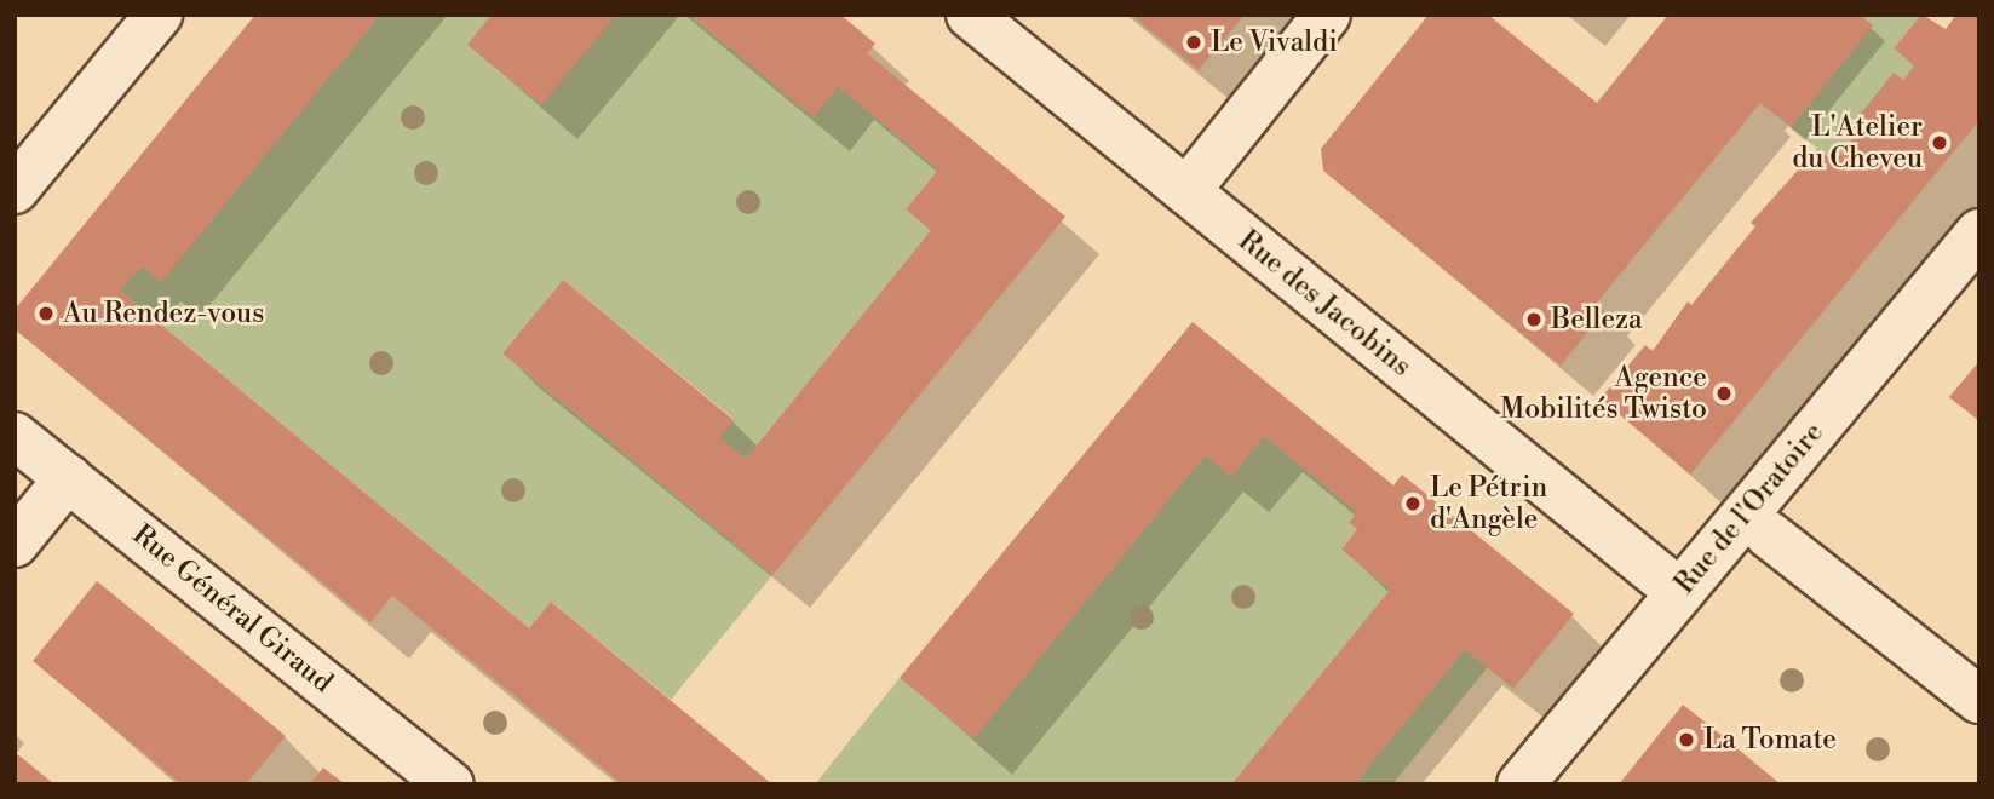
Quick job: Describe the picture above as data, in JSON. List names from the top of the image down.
{
  "streets": {
    "street": ["Rue des Jacobins", "Rue de l'Oratoire", "Rue Général Giraud"]
  },
  "crossings": [
    ["Rue des Jacobins", "Rue de l'Oratoire"]
  ],
  "places": [
    "Le Vivaldi",
    "L'Atelier du Cheveu",
    "Au Rendez-vous",
    "Belleza",
    "Agence Mobilités Twisto",
    "Le Pétrin d'Angèle",
    "La Tomate"
  ]
}
